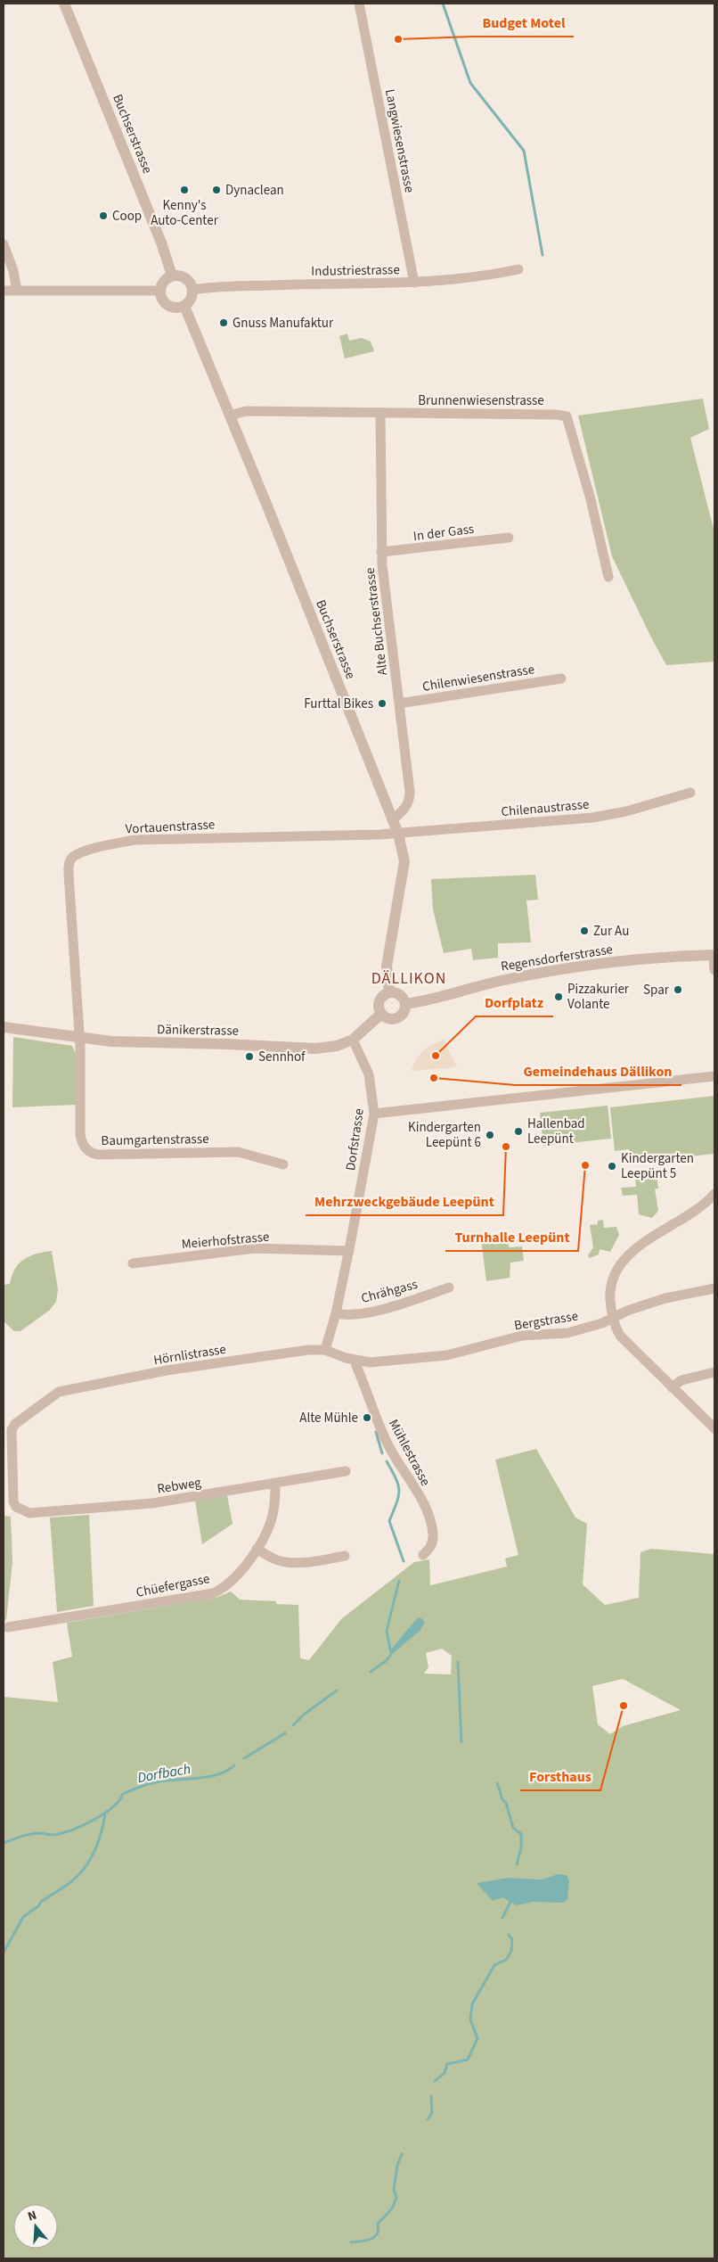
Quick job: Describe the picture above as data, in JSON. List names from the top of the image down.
{
  "streets": {
    "street": [
      "Buchserstrasse",
      "Langwiesenstrasse",
      "Industriestrasse",
      "Brunnenwiesenstrasse",
      "In der Gass",
      "Alte Buchserstrasse",
      "Chilenwiesenstrasse",
      "Chilenaustrasse",
      "Vortauenstrasse",
      "Regensdorferstrasse",
      "Dänikerstrasse",
      "Baumgartenstrasse",
      "Dorfstrasse",
      "Meierhofstrasse",
      "Chrähgass",
      "Bergstrasse",
      "Hörnlistrasse",
      "Mühlestrasse",
      "Rebweg",
      "Chüefergasse"
    ]
  },
  "crossings": [
    ["Buchserstrasse", "Industriestrasse"],
    ["Buchserstrasse", "Brunnenwiesenstrasse"],
    ["Buchserstrasse", "Alte Buchserstrasse"],
    ["Buchserstrasse", "Chilenaustrasse"],
    ["Buchserstrasse", "Vortauenstrasse"],
    ["Buchserstrasse", "Regensdorferstrasse"],
    ["Buchserstrasse", "Dänikerstrasse"],
    ["Langwiesenstrasse", "Industriestrasse"],
    ["Brunnenwiesenstrasse", "Alte Buchserstrasse"],
    ["In der Gass", "Alte Buchserstrasse"],
    ["Alte Buchserstrasse", "Chilenwiesenstrasse"],
    ["Chilenaustrasse", "Vortauenstrasse"],
    ["Vortauenstrasse", "Dänikerstrasse"],
    ["Vortauenstrasse", "Baumgartenstrasse"],
    ["Regensdorferstrasse", "Dänikerstrasse"],
    ["Dänikerstrasse", "Baumgartenstrasse"],
    ["Dänikerstrasse", "Dorfstrasse"],
    ["Dorfstrasse", "Meierhofstrasse"],
    ["Dorfstrasse", "Chrähgass"],
    ["Dorfstrasse", "Bergstrasse"],
    ["Dorfstrasse", "Hörnlistrasse"],
    ["Bergstrasse", "Hörnlistrasse"],
    ["Bergstrasse", "Mühlestrasse"],
    ["Hörnlistrasse", "Rebweg"],
    ["Rebweg", "Chüefergasse"]
  ],
  "districts": ["DÄLLIKON"],
  "water": ["Dorfbach"],
  "places": [
    "Budget Motel",
    "Kenny's Auto-Center",
    "Dynaclean",
    "Coop",
    "Gnuss Manufaktur",
    "Furttal Bikes",
    "Zur Au",
    "Spar",
    "Pizzakurier Volante",
    "Dorfplatz",
    "Sennhof",
    "Gemeindehaus Dällikon",
    "Hallenbad Leepünt",
    "Kindergarten Leepünt 6",
    "Mehrzweckgebäude Leepünt",
    "Turnhalle Leepünt",
    "Kindergarten Leepünt 5",
    "Alte Mühle",
    "Forsthaus"
  ],
  "north": "top"
}
